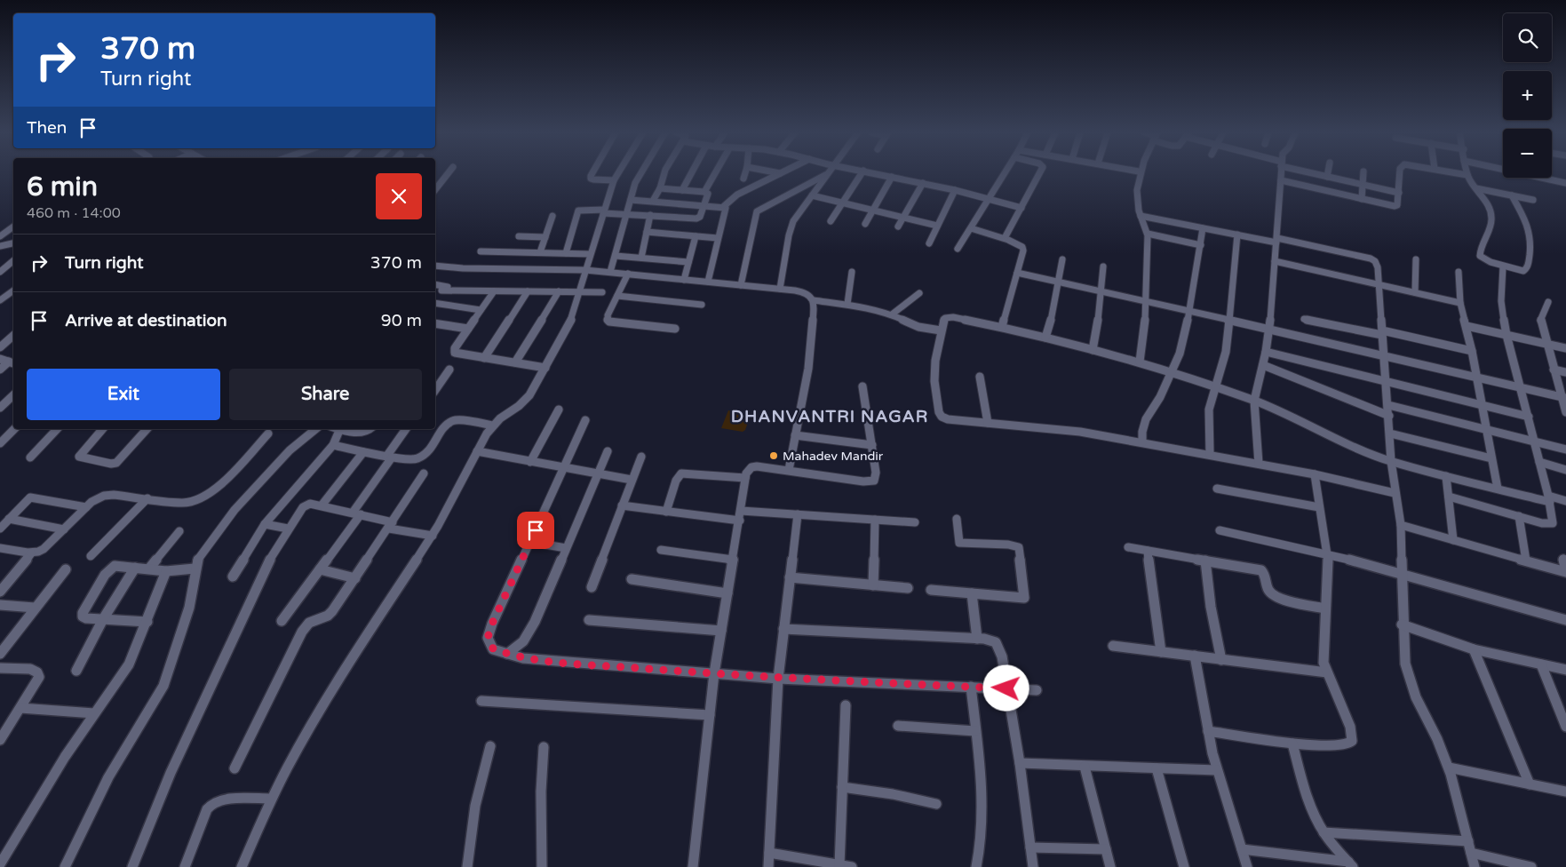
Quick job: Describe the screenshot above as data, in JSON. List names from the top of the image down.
{
  "districts": ["DHANVANTRI NAGAR"],
  "places": ["Mahadev Mandir"],
  "page": {
    "map_buttons": ["+", "−"],
    "turn": ["370 m", "Turn right"],
    "then": "Then",
    "heading": ["6 min", "460 m · 14:00"],
    "list": [
      {
        "name": "Turn right",
        "value": "370 m"
      },
      {
        "name": "Arrive at destination",
        "value": "90 m"
      }
    ],
    "buttons": ["Exit", "Share"]
  }
}
